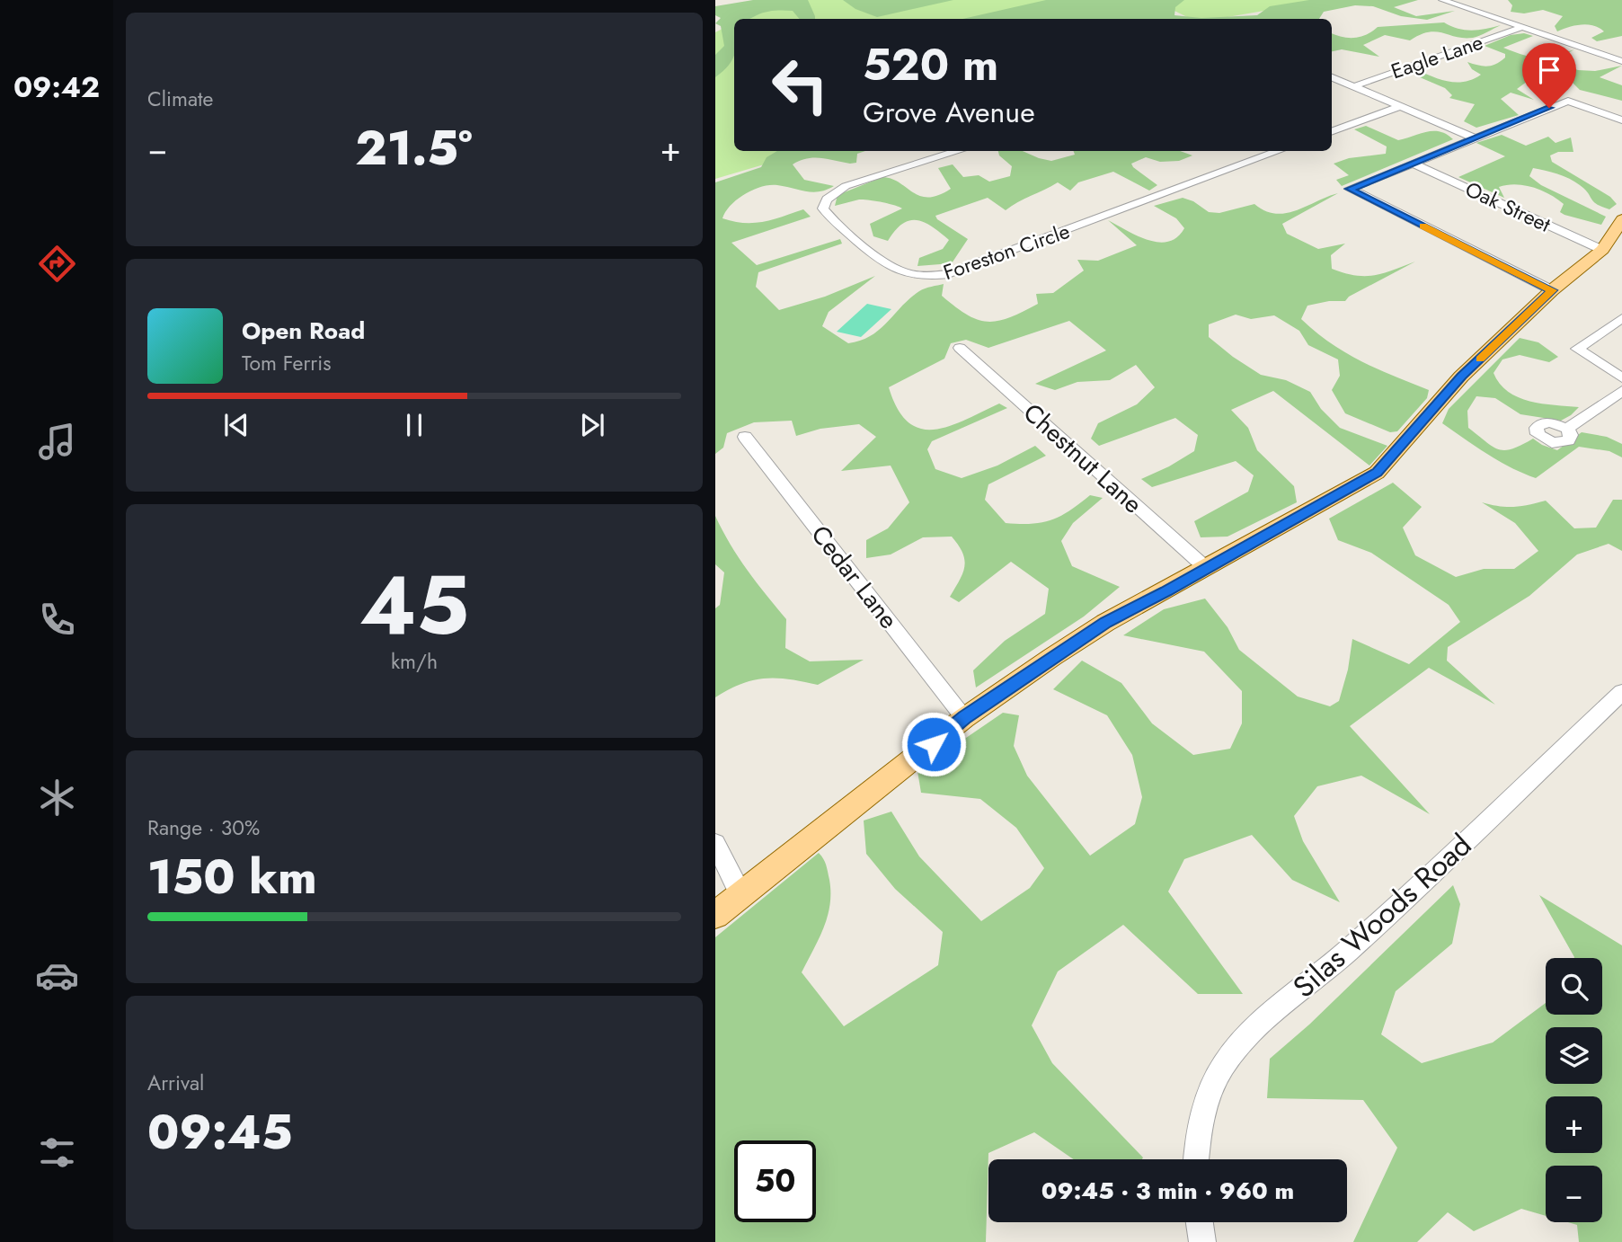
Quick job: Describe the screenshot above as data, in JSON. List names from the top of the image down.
{
  "streets": {
    "street": [
      "Eagle Lane",
      "Oak Street",
      "Foreston Circle",
      "Chestnut Lane",
      "Cedar Lane",
      "Silas Woods Road"
    ]
  },
  "page": {
    "tabs": "09:42",
    "tile": [
      "Climate",
      ["45", "km/h"],
      ["Range · 30%", "150 km"],
      ["Arrival", "09:45"]
    ],
    "turn": ["520 m", "Grove Avenue"],
    "heat": ["−", "21.5°", "+"],
    "song": ["Open Road", "Tom Ferris"],
    "map_buttons": ["+", "−"],
    "limit": "50",
    "trip": "09:45 · 3 min · 960 m"
  }
}
